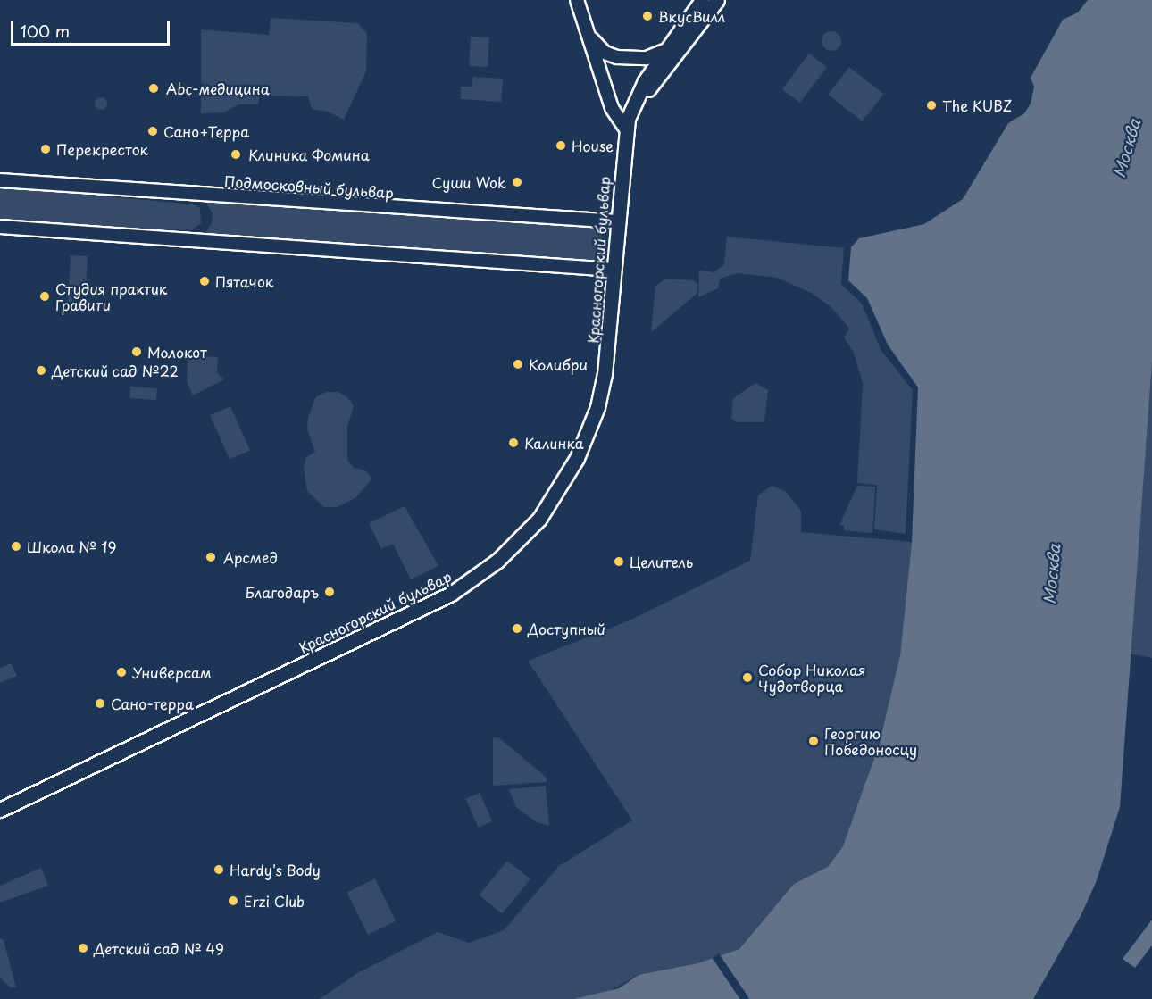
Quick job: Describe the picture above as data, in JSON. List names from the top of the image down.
{
  "streets": {
    "main road": ["Красногорский бульвар"],
    "street": ["Подмосковный бульвар"]
  },
  "crossings": [
    ["Подмосковный бульвар", "Красногорский бульвар"]
  ],
  "water": ["Москва"],
  "places": [
    "ВкусВилл",
    "Abc-медицина",
    "The KUBZ",
    "Сано+Терра",
    "House",
    "Перекресток",
    "Клиника Фомина",
    "Суши Wok",
    "Пятачок",
    "Студия практик Гравити",
    "Молокот",
    "Колибри",
    "Детский сад №22",
    "Калинка",
    "Школа № 19",
    "Арсмед",
    "Целитель",
    "Благодаръ",
    "Доступный",
    "Универсам",
    "Собор Николая Чудотворца",
    "Сано-терра",
    "Георгию Победоносцу",
    "Hardy's Body",
    "Erzi Club",
    "Детский сад № 49"
  ],
  "scale_bar": "100 m"
}
